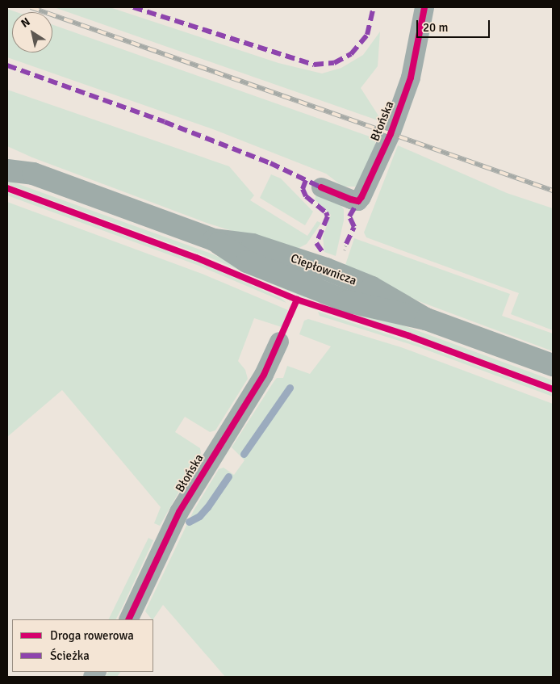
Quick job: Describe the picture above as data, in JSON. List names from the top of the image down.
{
  "streets": {
    "main road": ["Ciepłownicza"],
    "street": ["Błońska"]
  },
  "legend": ["Droga rowerowa", "Ścieżka"],
  "scale_bar": "20 m",
  "north": "top left"
}
